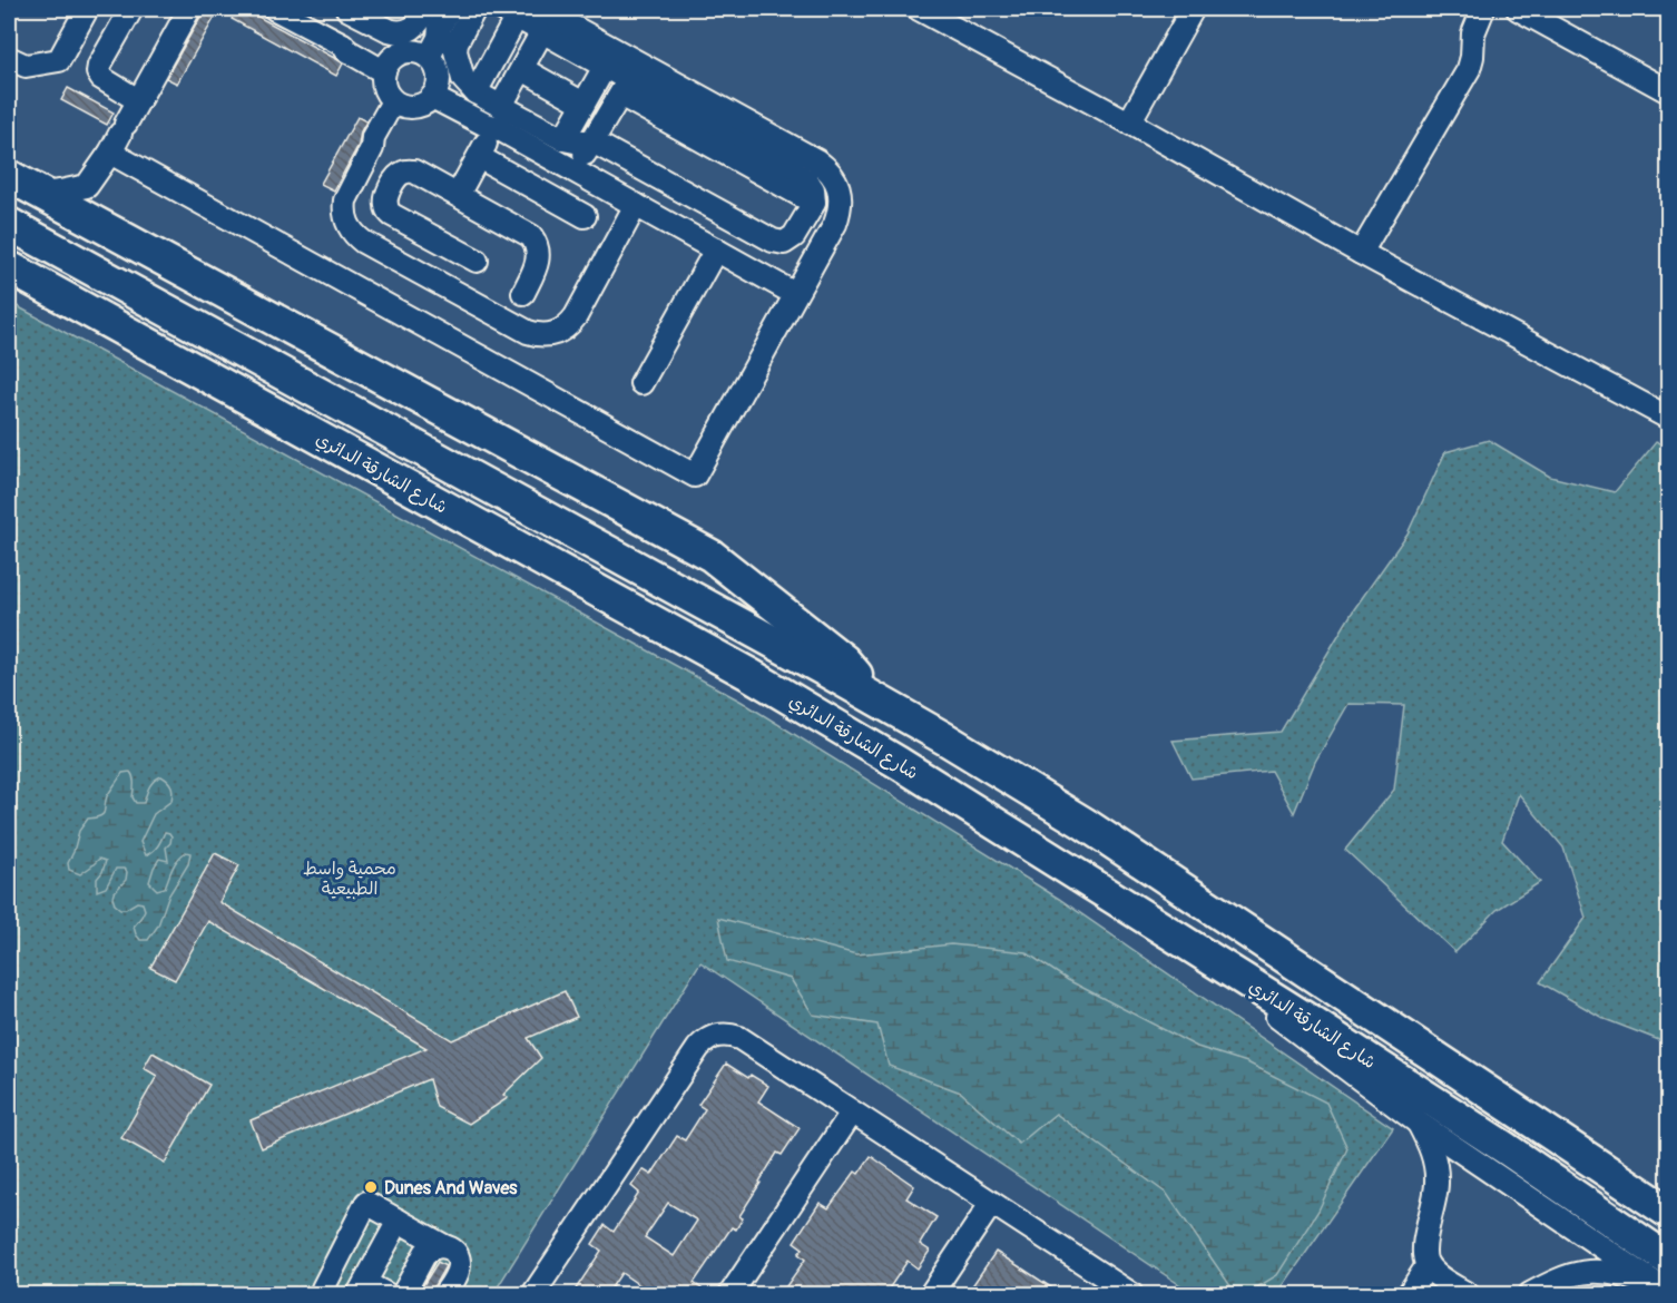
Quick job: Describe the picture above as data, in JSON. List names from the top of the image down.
{
  "streets": {
    "highway": ["شارع الشارقة الدائري"]
  },
  "parks": ["محمية واسط الطبيعية"],
  "places": ["Dunes And Waves"]
}
